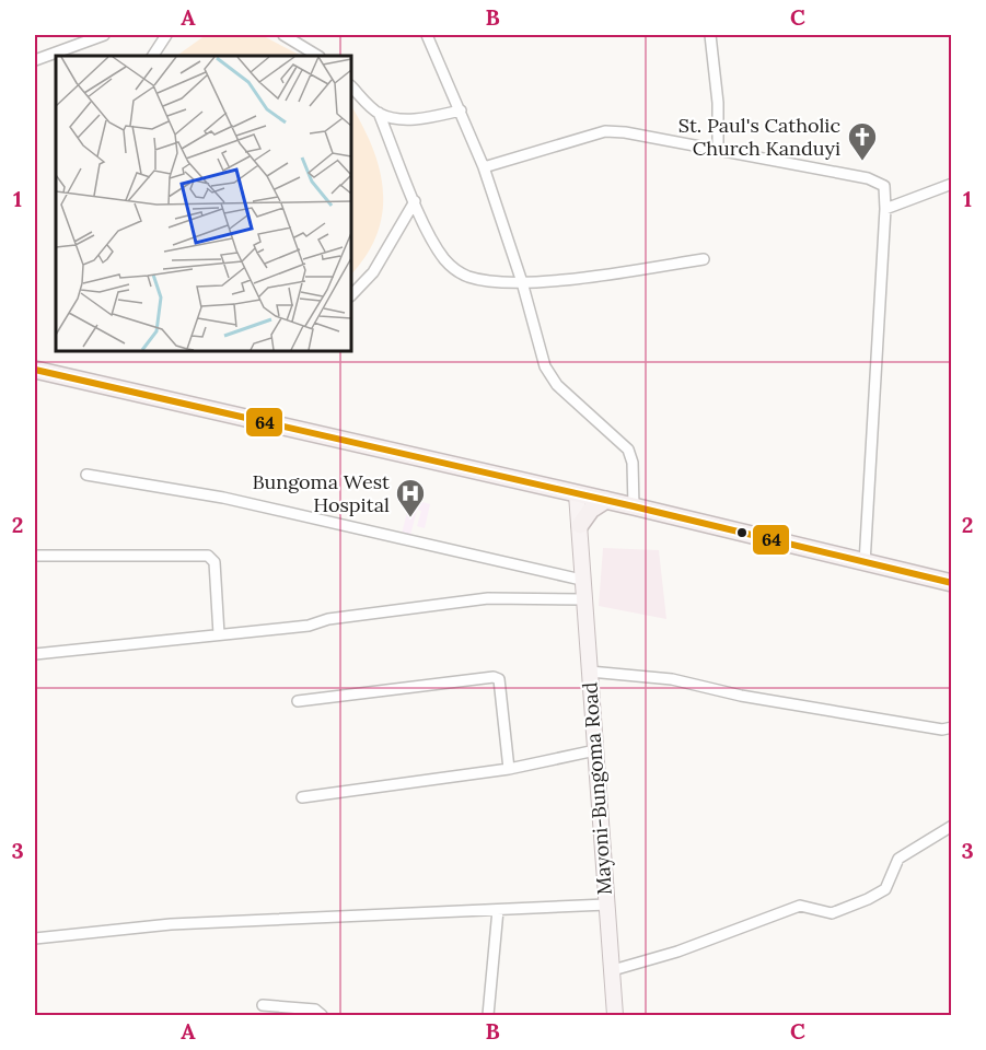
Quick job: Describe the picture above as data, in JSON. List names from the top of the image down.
{
  "streets": {
    "main road": ["Mayoni-Bungoma Road"]
  },
  "places": {
    "church": ["St. Paul's Catholic Church Kanduyi"],
    "hospital": ["Bungoma West Hospital"]
  },
  "lines": ["transit line 64"],
  "grid": {
    "columns": ["A", "B", "C"],
    "rows": ["1", "2", "3"]
  }
}
